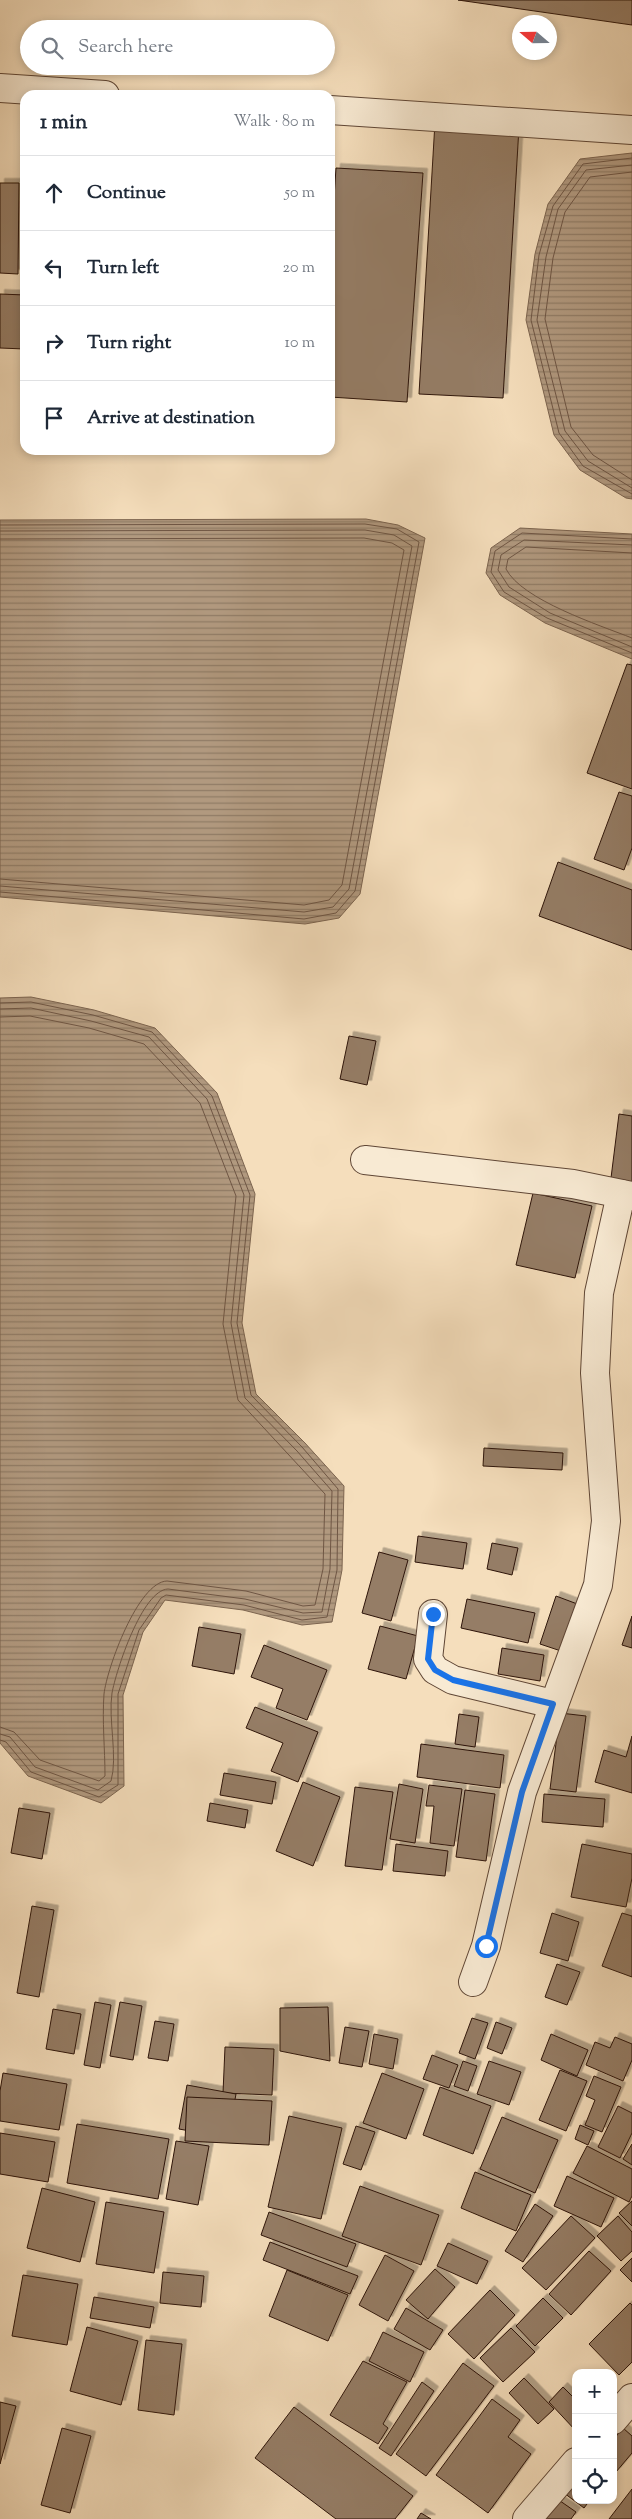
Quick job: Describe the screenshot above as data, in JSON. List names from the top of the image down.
{
  "north": "left",
  "page": {
    "search": "Search here",
    "heading": ["1 min", "Walk · 80 m"],
    "list": [
      ["Continue", "50 m"],
      ["Turn left", "20 m"],
      ["Turn right", "10 m"],
      "Arrive at destination"
    ],
    "map_buttons": ["+", "−"]
  }
}
